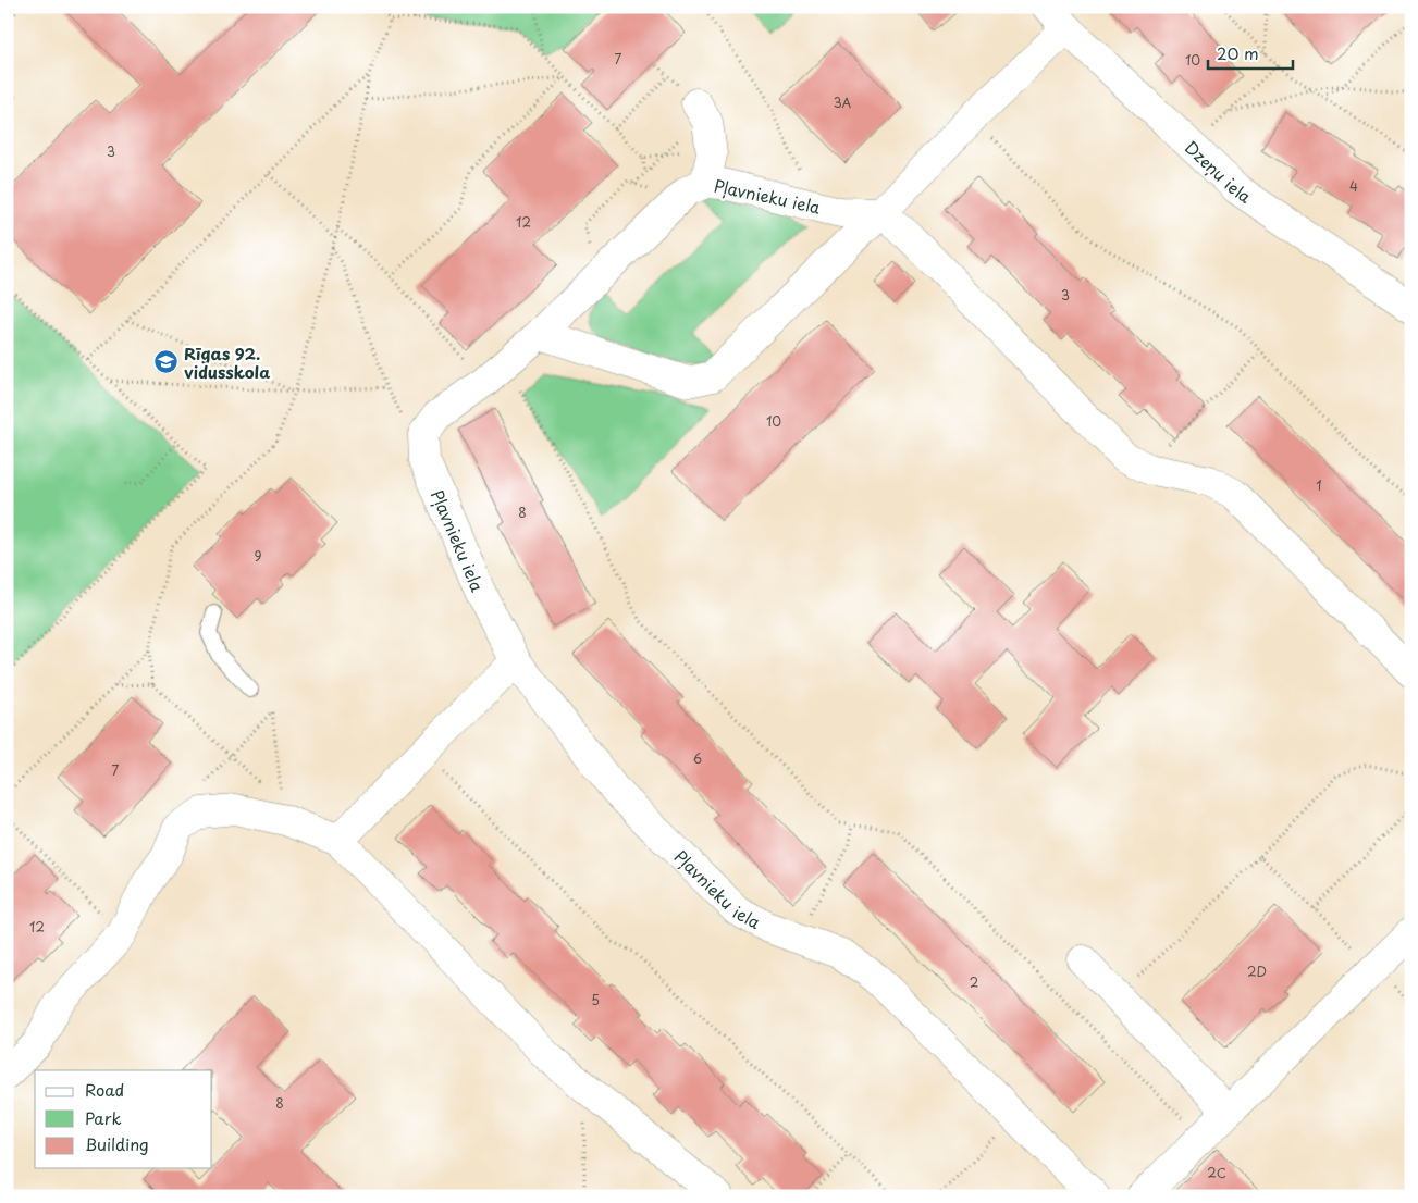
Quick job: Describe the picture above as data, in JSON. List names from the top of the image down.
{
  "streets": {
    "street": ["Dzeņu iela", "Pļavnieku iela"]
  },
  "places": {
    "school or university": ["Rīgas 92. vidusskola"]
  },
  "house_numbers": [
    "7",
    "10",
    "3A",
    "3",
    "4",
    "12",
    "3",
    "10",
    "1",
    "8",
    "9",
    "6",
    "7",
    "12",
    "2D",
    "2",
    "5",
    "8",
    "2C"
  ],
  "legend": ["Road", "Park", "Building"],
  "scale_bar": "20 m"
}
